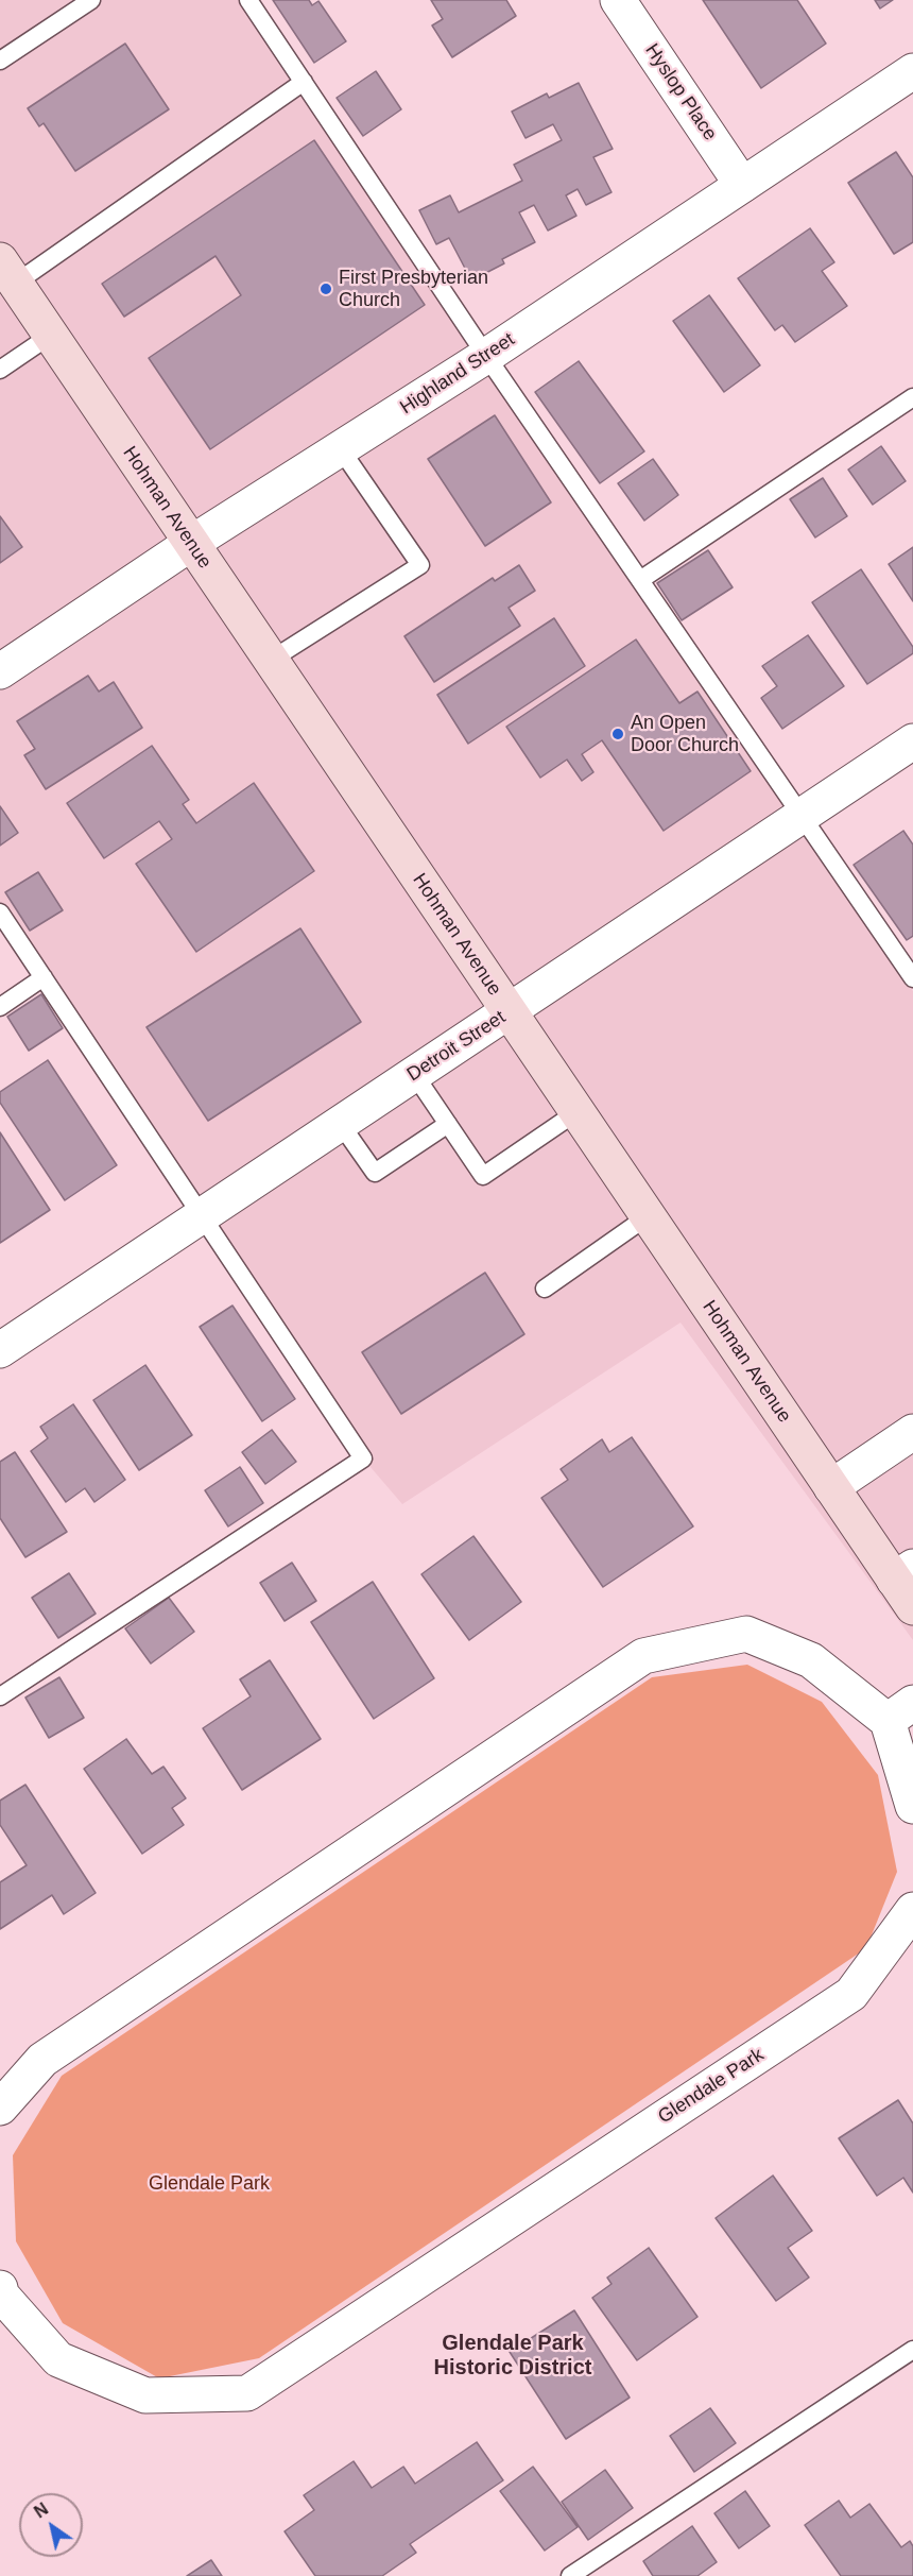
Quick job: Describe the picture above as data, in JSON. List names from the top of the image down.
{
  "streets": {
    "main road": ["Hohman Avenue"],
    "street": [
      "Hyslop Place",
      "Highland Street",
      "Detroit Street",
      "Glendale Park"
    ]
  },
  "crossings": [
    ["Hyslop Place", "Highland Street"],
    ["Highland Street", "Hohman Avenue"],
    ["Hohman Avenue", "Detroit Street"]
  ],
  "districts": ["Glendale Park Historic District"],
  "parks": ["Glendale Park"],
  "places": ["First Presbyterian Church", "An Open Door Church"],
  "north": "top left"
}
